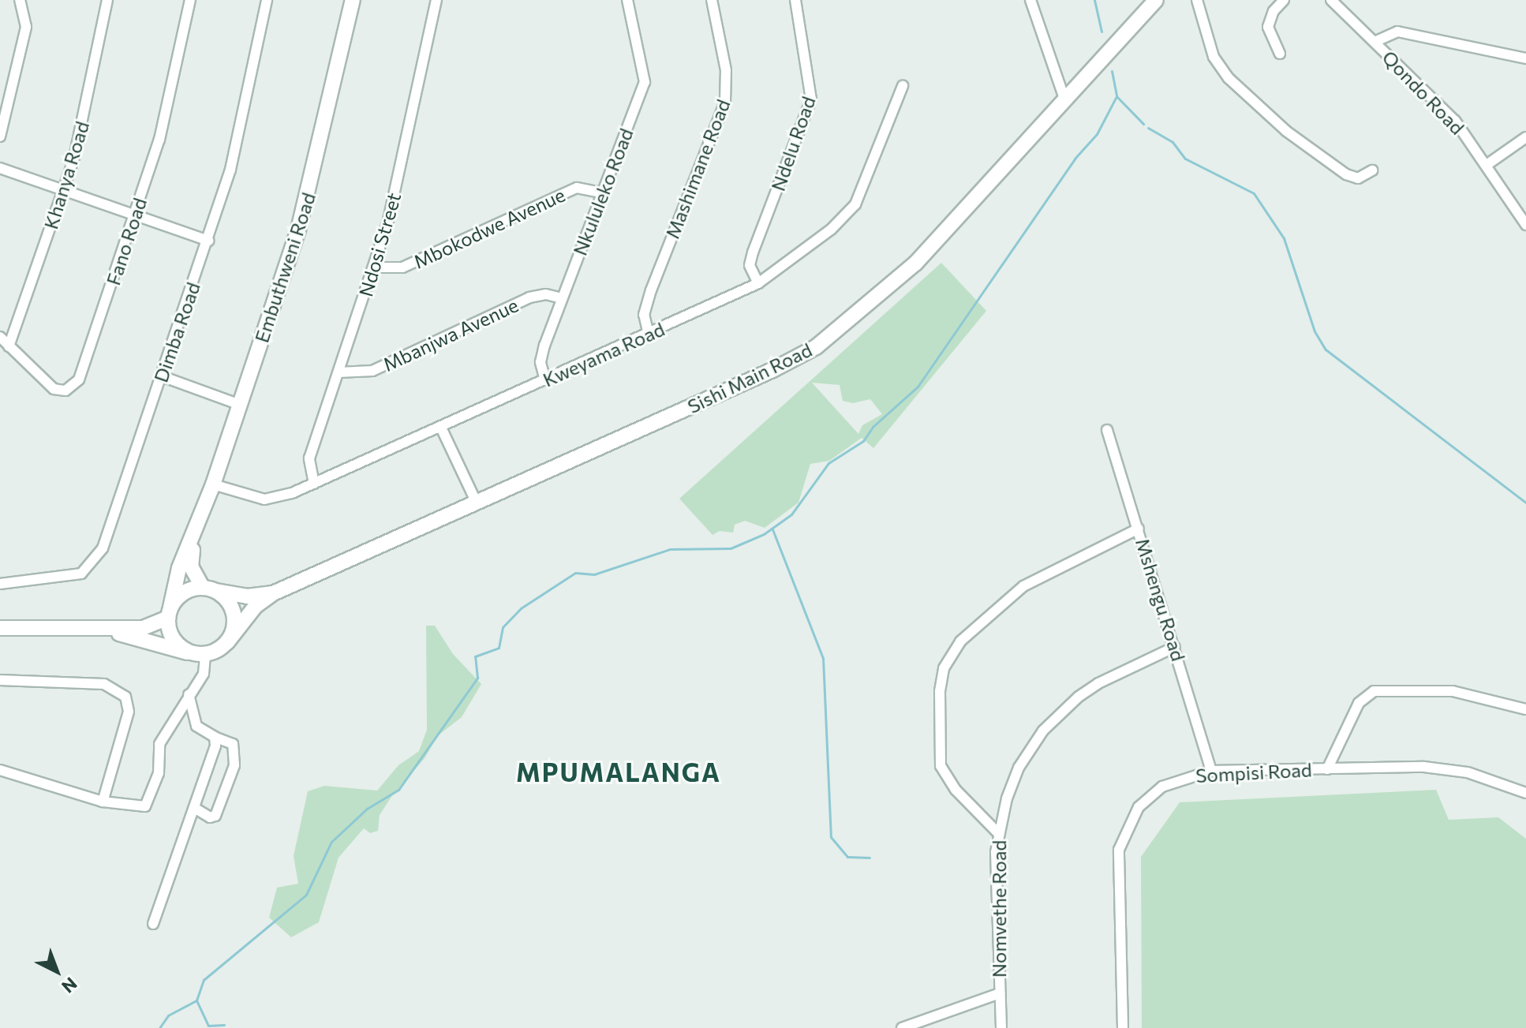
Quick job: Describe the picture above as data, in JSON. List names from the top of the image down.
{
  "streets": {
    "street": [
      "Qondo Road",
      "Ndelu Road",
      "Mashimane Road",
      "Khanya Road",
      "Nkululeko Road",
      "Mbokodwe Avenue",
      "Fano Road",
      "Ndosi Street",
      "Embuthweni Road",
      "Dimba Road",
      "Mbanjwa Avenue",
      "Kweyama Road",
      "Sishi Main Road",
      "Mshengu Road",
      "Sompisi Road",
      "Nomvethe Road"
    ]
  },
  "crossings": [
    ["Ndelu Road", "Kweyama Road"],
    ["Mashimane Road", "Kweyama Road"],
    ["Khanya Road", "Fano Road"],
    ["Nkululeko Road", "Mbokodwe Avenue"],
    ["Nkululeko Road", "Mbanjwa Avenue"],
    ["Nkululeko Road", "Kweyama Road"],
    ["Mbokodwe Avenue", "Ndosi Street"],
    ["Ndosi Street", "Mbanjwa Avenue"],
    ["Ndosi Street", "Kweyama Road"],
    ["Embuthweni Road", "Kweyama Road"],
    ["Embuthweni Road", "Sishi Main Road"],
    ["Mshengu Road", "Sompisi Road"],
    ["Mshengu Road", "Nomvethe Road"]
  ],
  "districts": ["MPUMALANGA"],
  "north": "bottom right"
}
